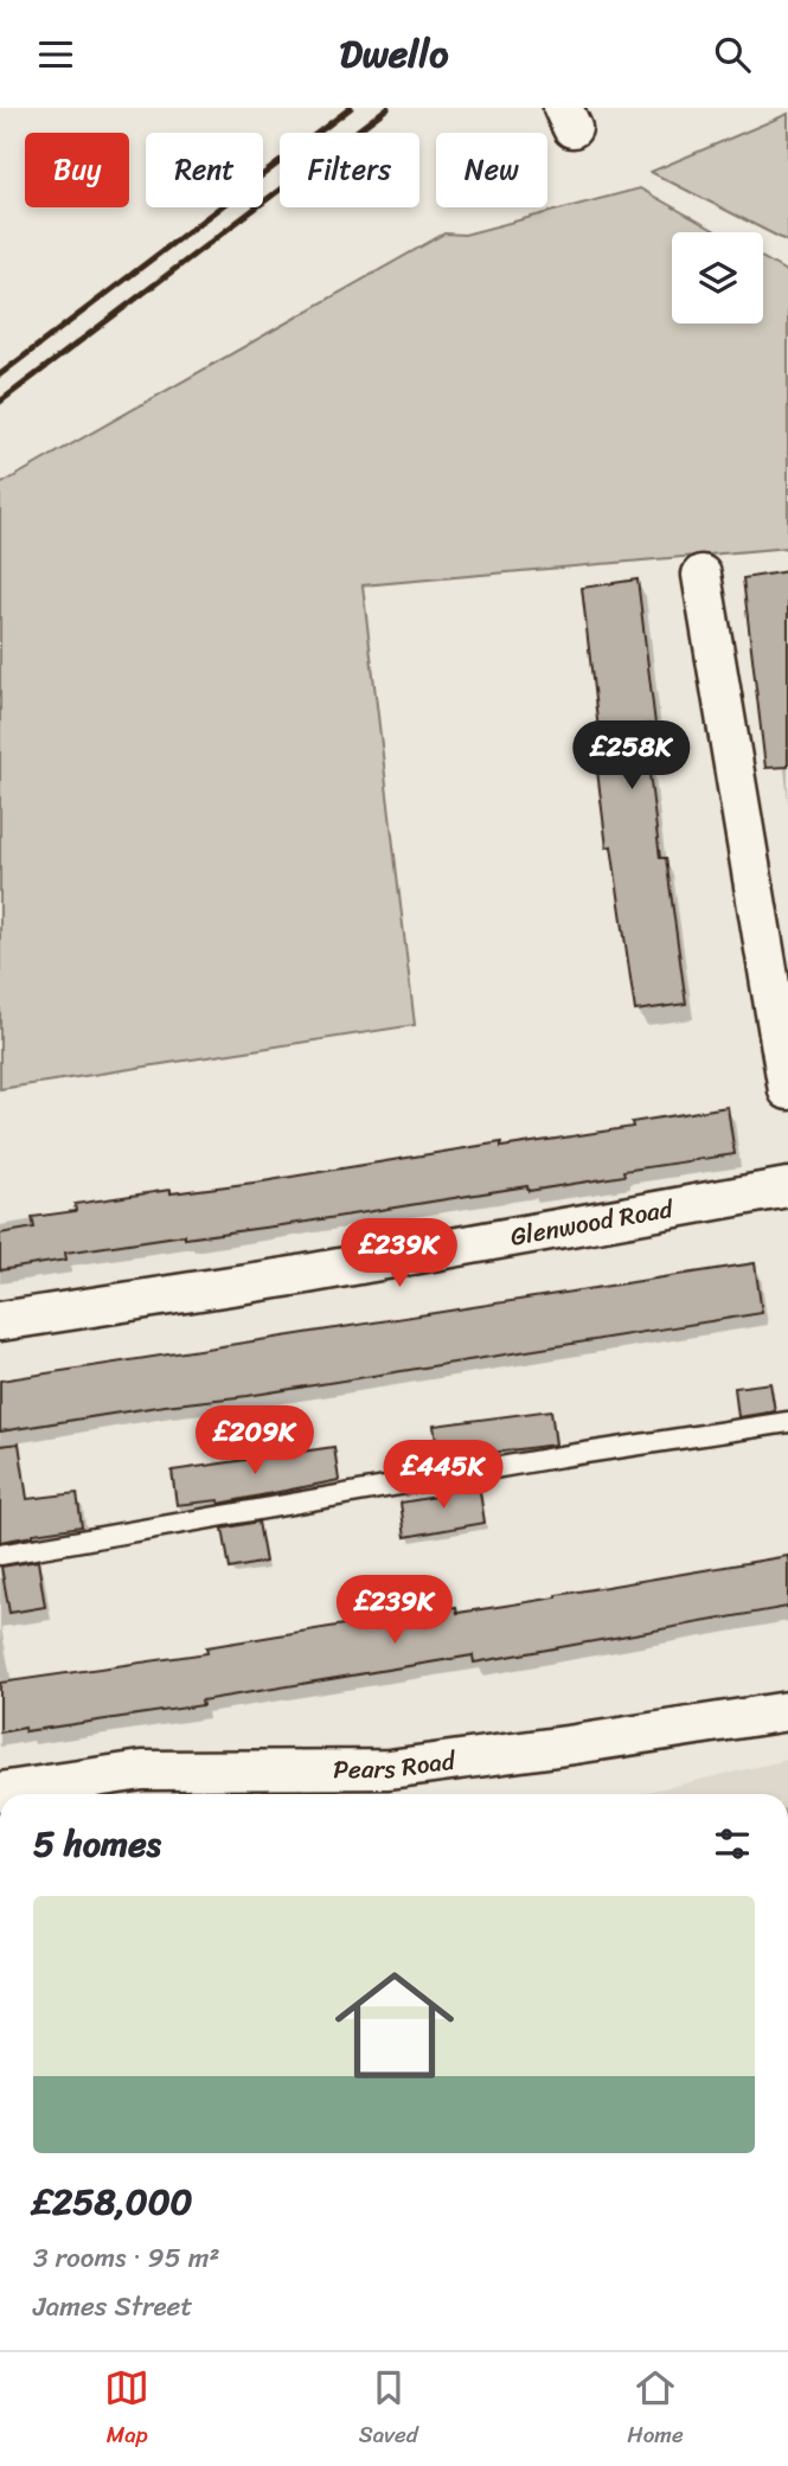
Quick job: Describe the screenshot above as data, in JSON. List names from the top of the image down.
{
  "streets": {
    "street": ["Glenwood Road", "Pears Road"]
  },
  "page": {
    "header": "Dwello",
    "chip": [
      "Buy",
      "Rent",
      "Filters",
      "New"
    ],
    "price": [
      "£258K",
      "£239K",
      "£209K",
      "£445K",
      "£239K"
    ],
    "heading": "5 homes",
    "list": [
      {
        "name": "£258,000",
        "note": "3 rooms · 95 m² · James Street"
      }
    ],
    "tabs": ["Map", "Saved", "Home"]
  }
}
